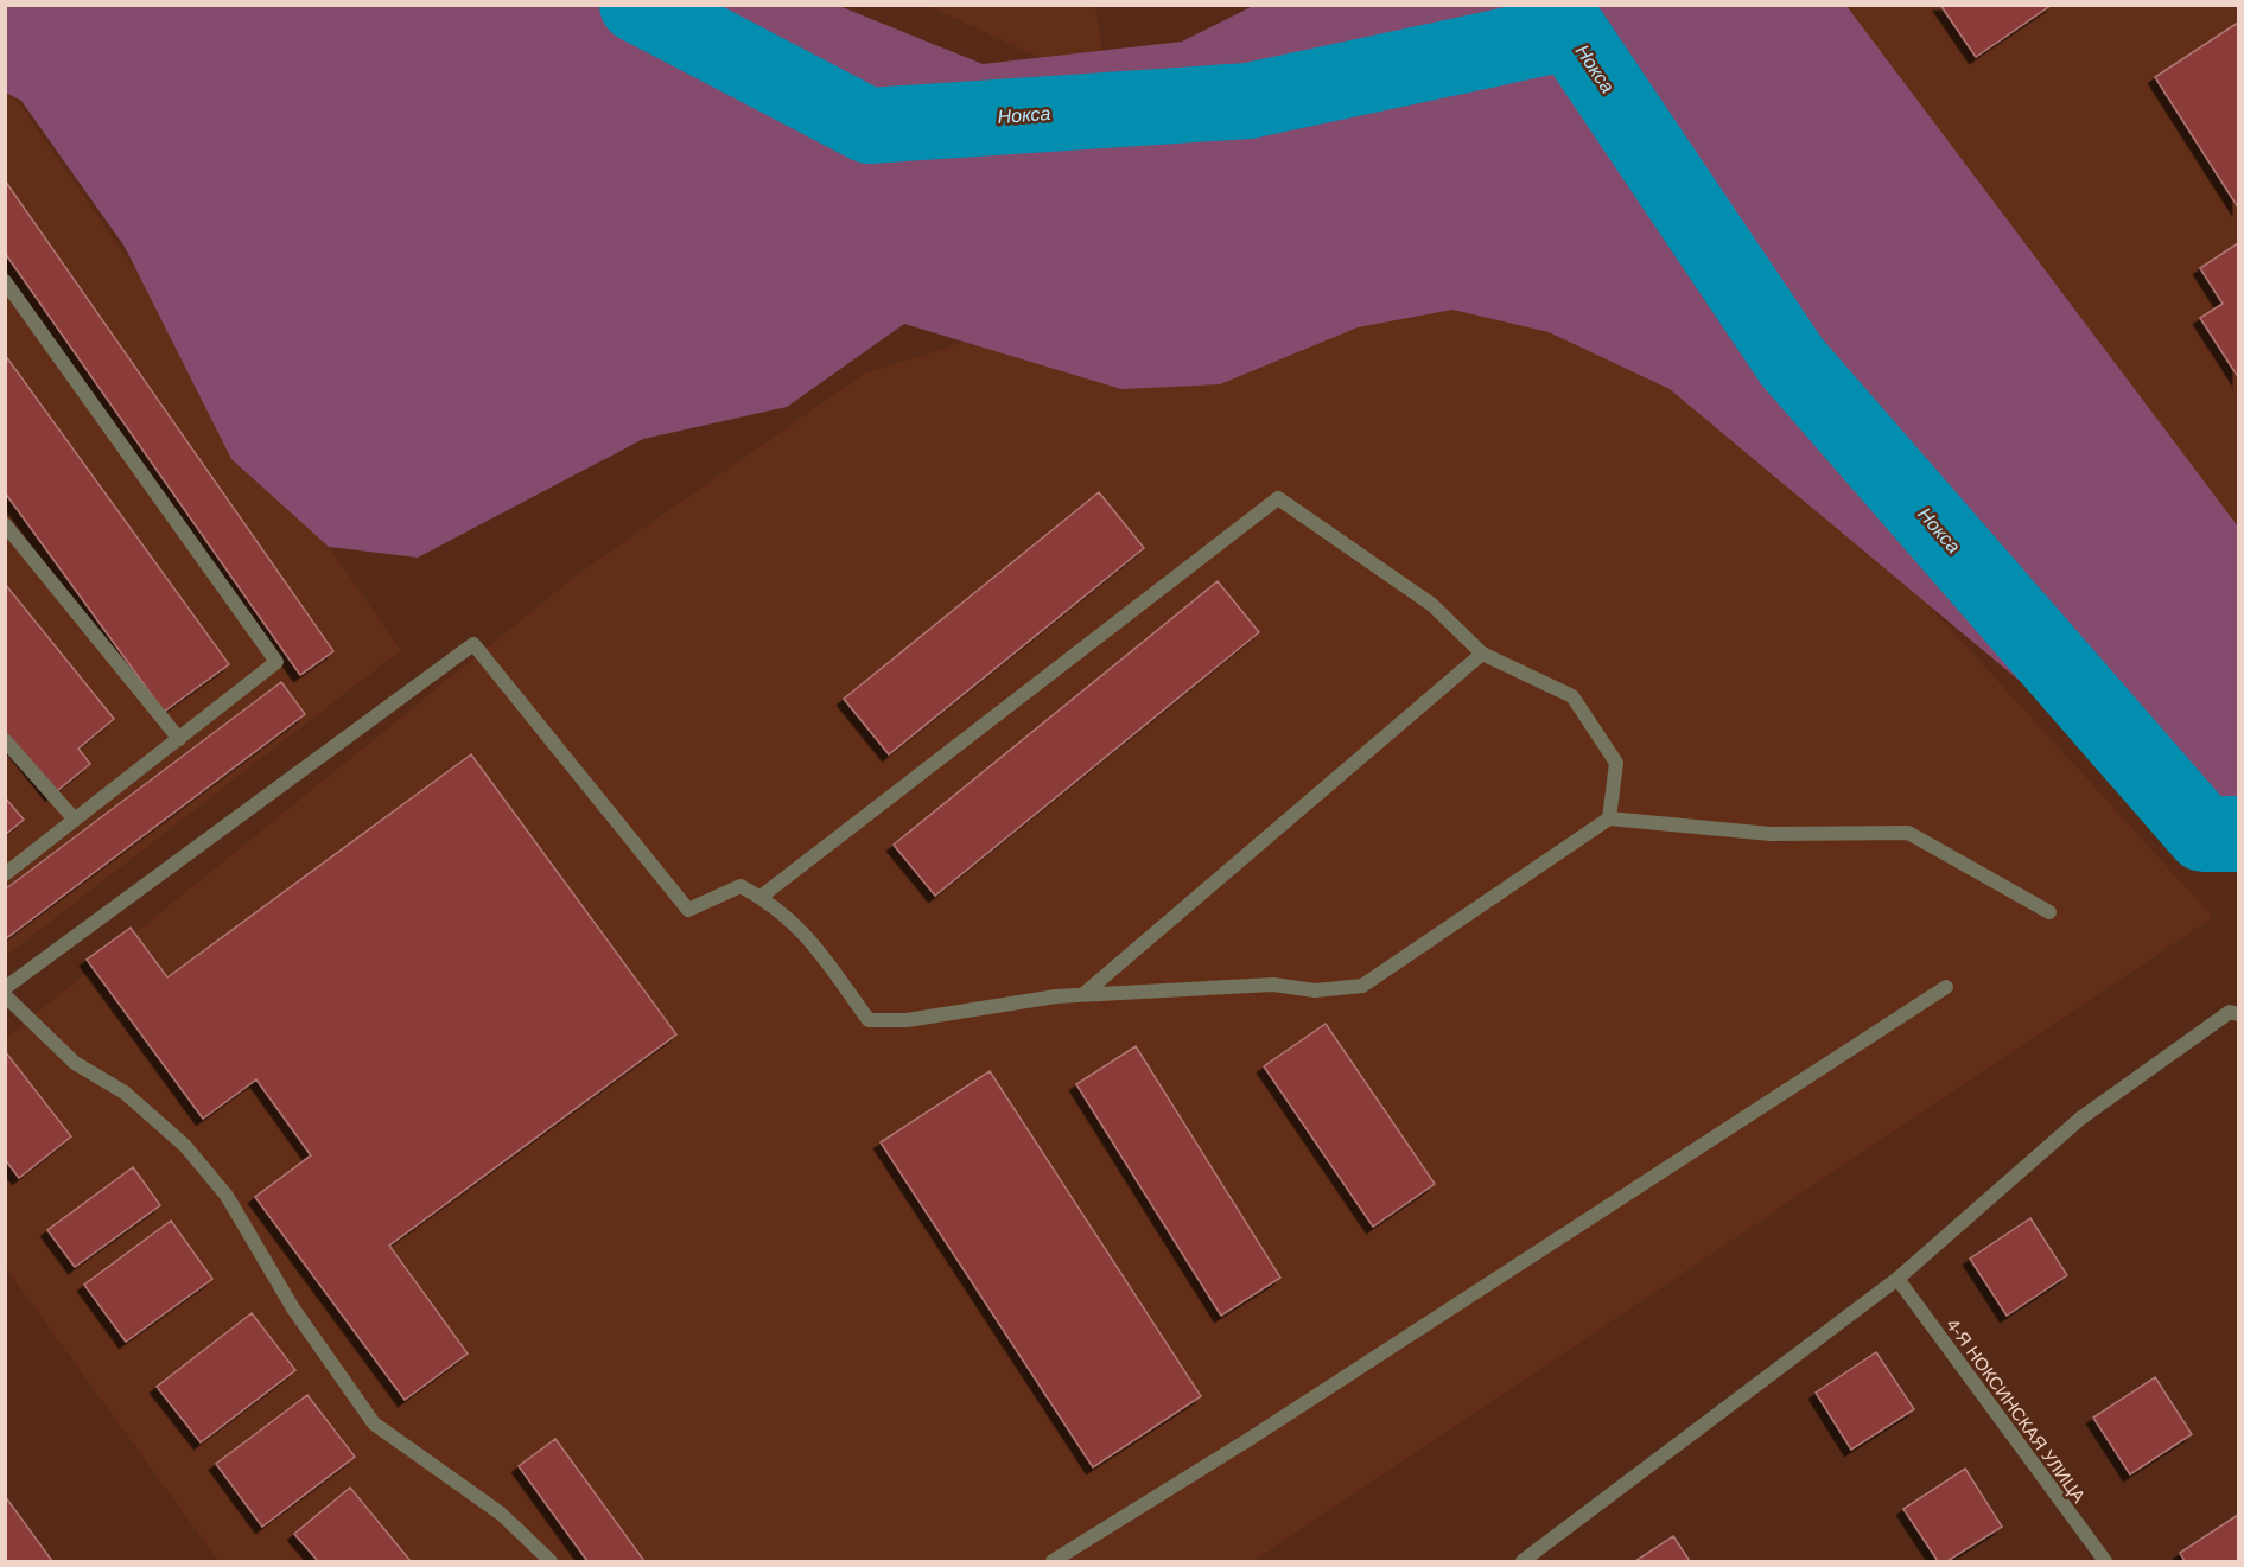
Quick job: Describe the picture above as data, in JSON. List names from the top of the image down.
{
  "streets": {
    "street": ["4-Я НОКСИНСКАЯ УЛИЦА"]
  },
  "water": ["Нокса"]
}
